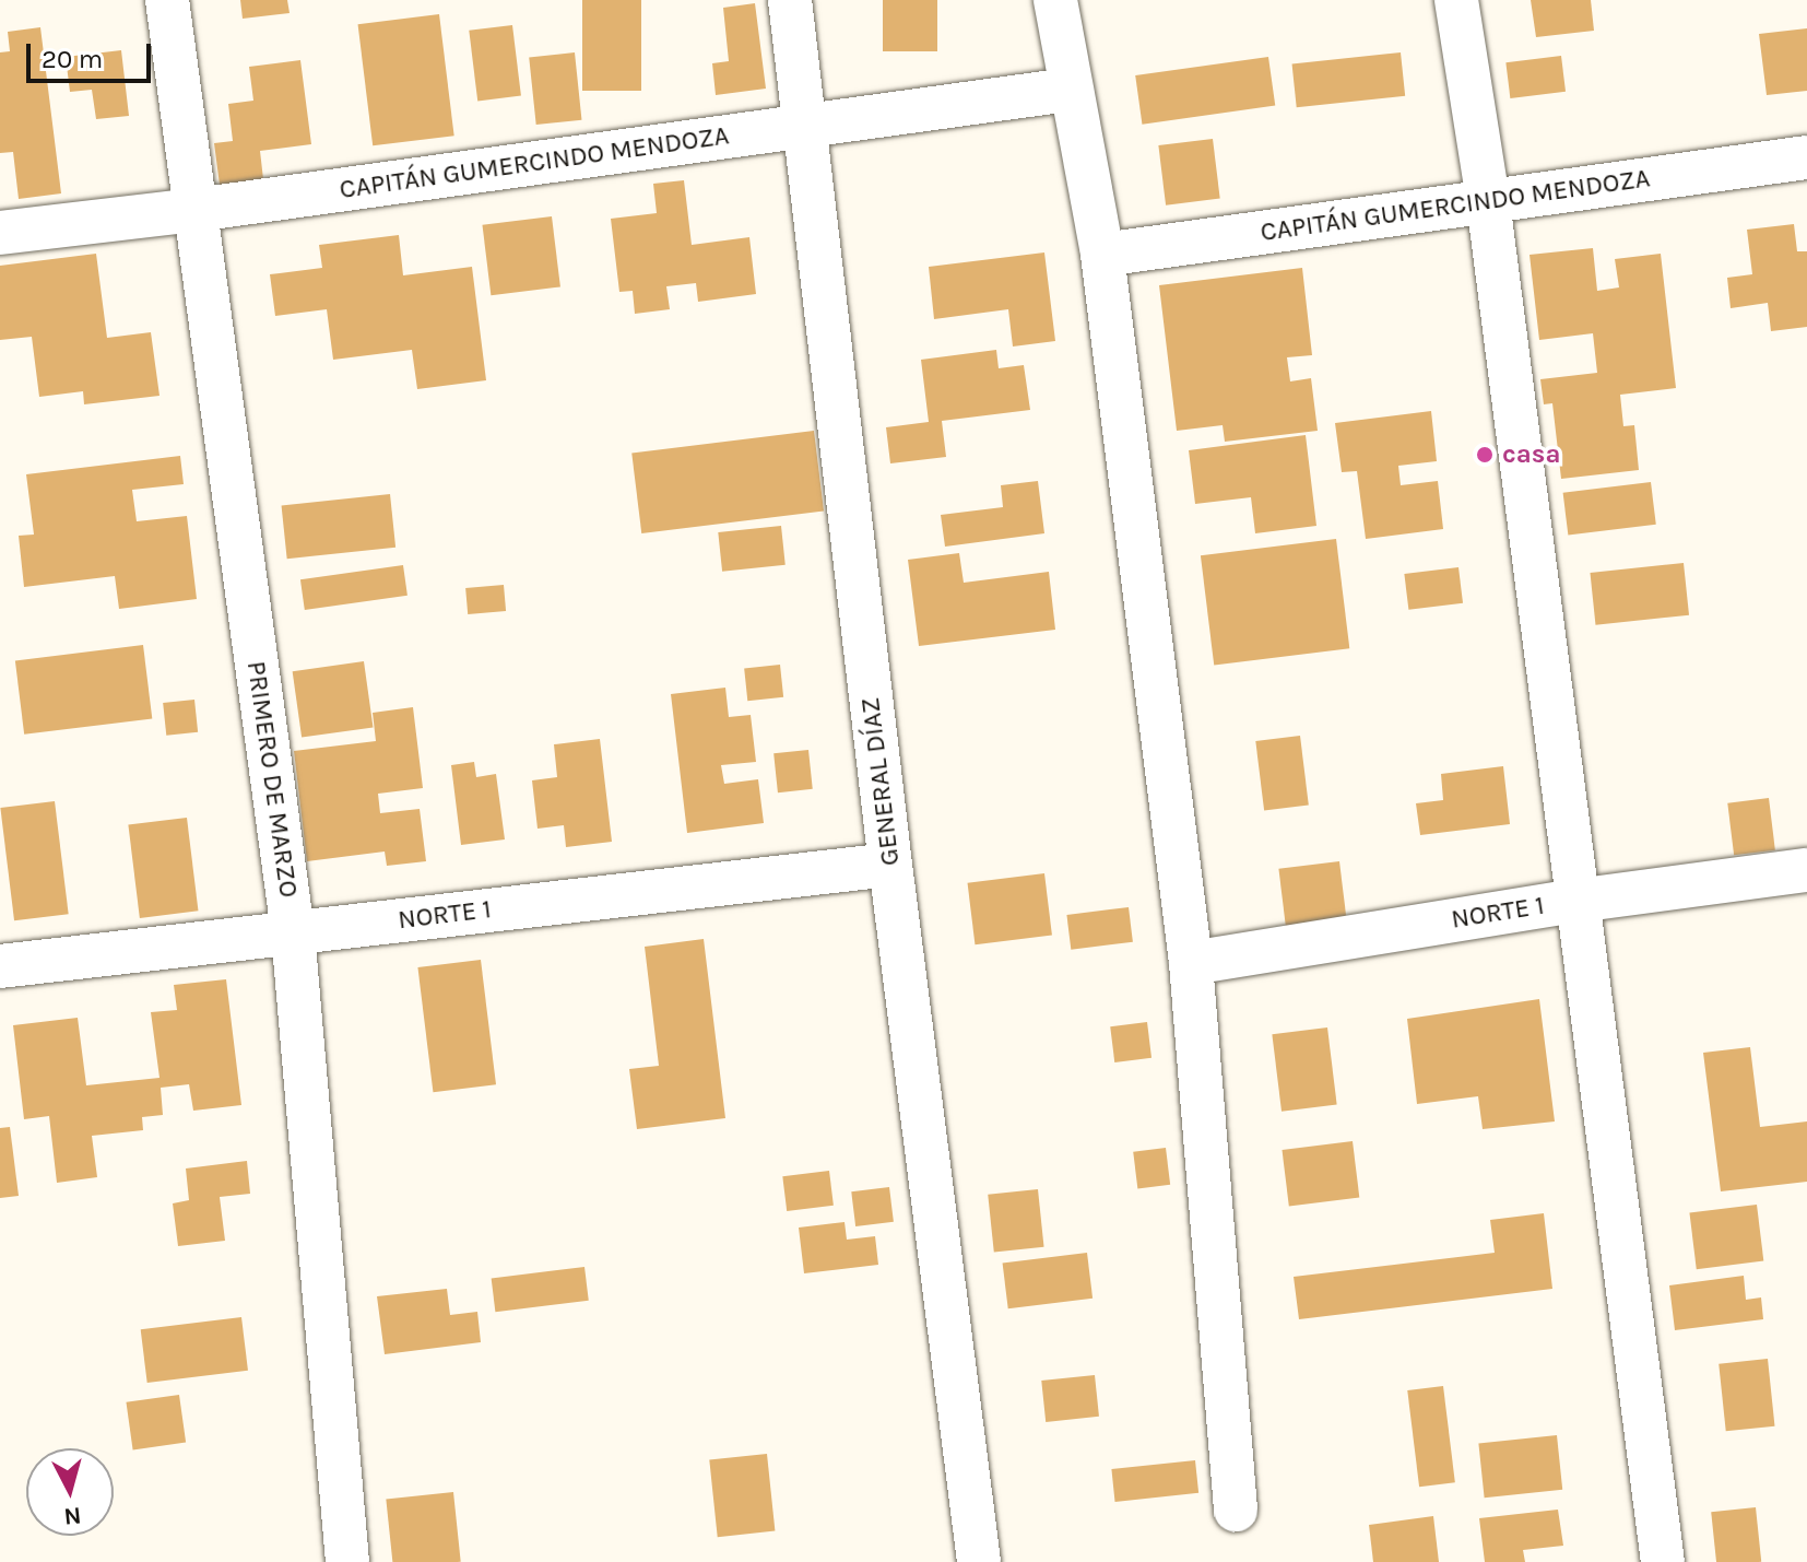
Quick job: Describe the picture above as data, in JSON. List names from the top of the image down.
{
  "streets": {
    "street": [
      "CAPITÁN GUMERCINDO MENDOZA",
      "PRIMERO DE MARZO",
      "GENERAL DÍAZ",
      "NORTE 1"
    ]
  },
  "crossings": [
    ["CAPITÁN GUMERCINDO MENDOZA", "PRIMERO DE MARZO"],
    ["CAPITÁN GUMERCINDO MENDOZA", "GENERAL DÍAZ"],
    ["PRIMERO DE MARZO", "NORTE 1"],
    ["GENERAL DÍAZ", "NORTE 1"]
  ],
  "places": ["casa"],
  "scale_bar": "20 m",
  "north": "bottom"
}
